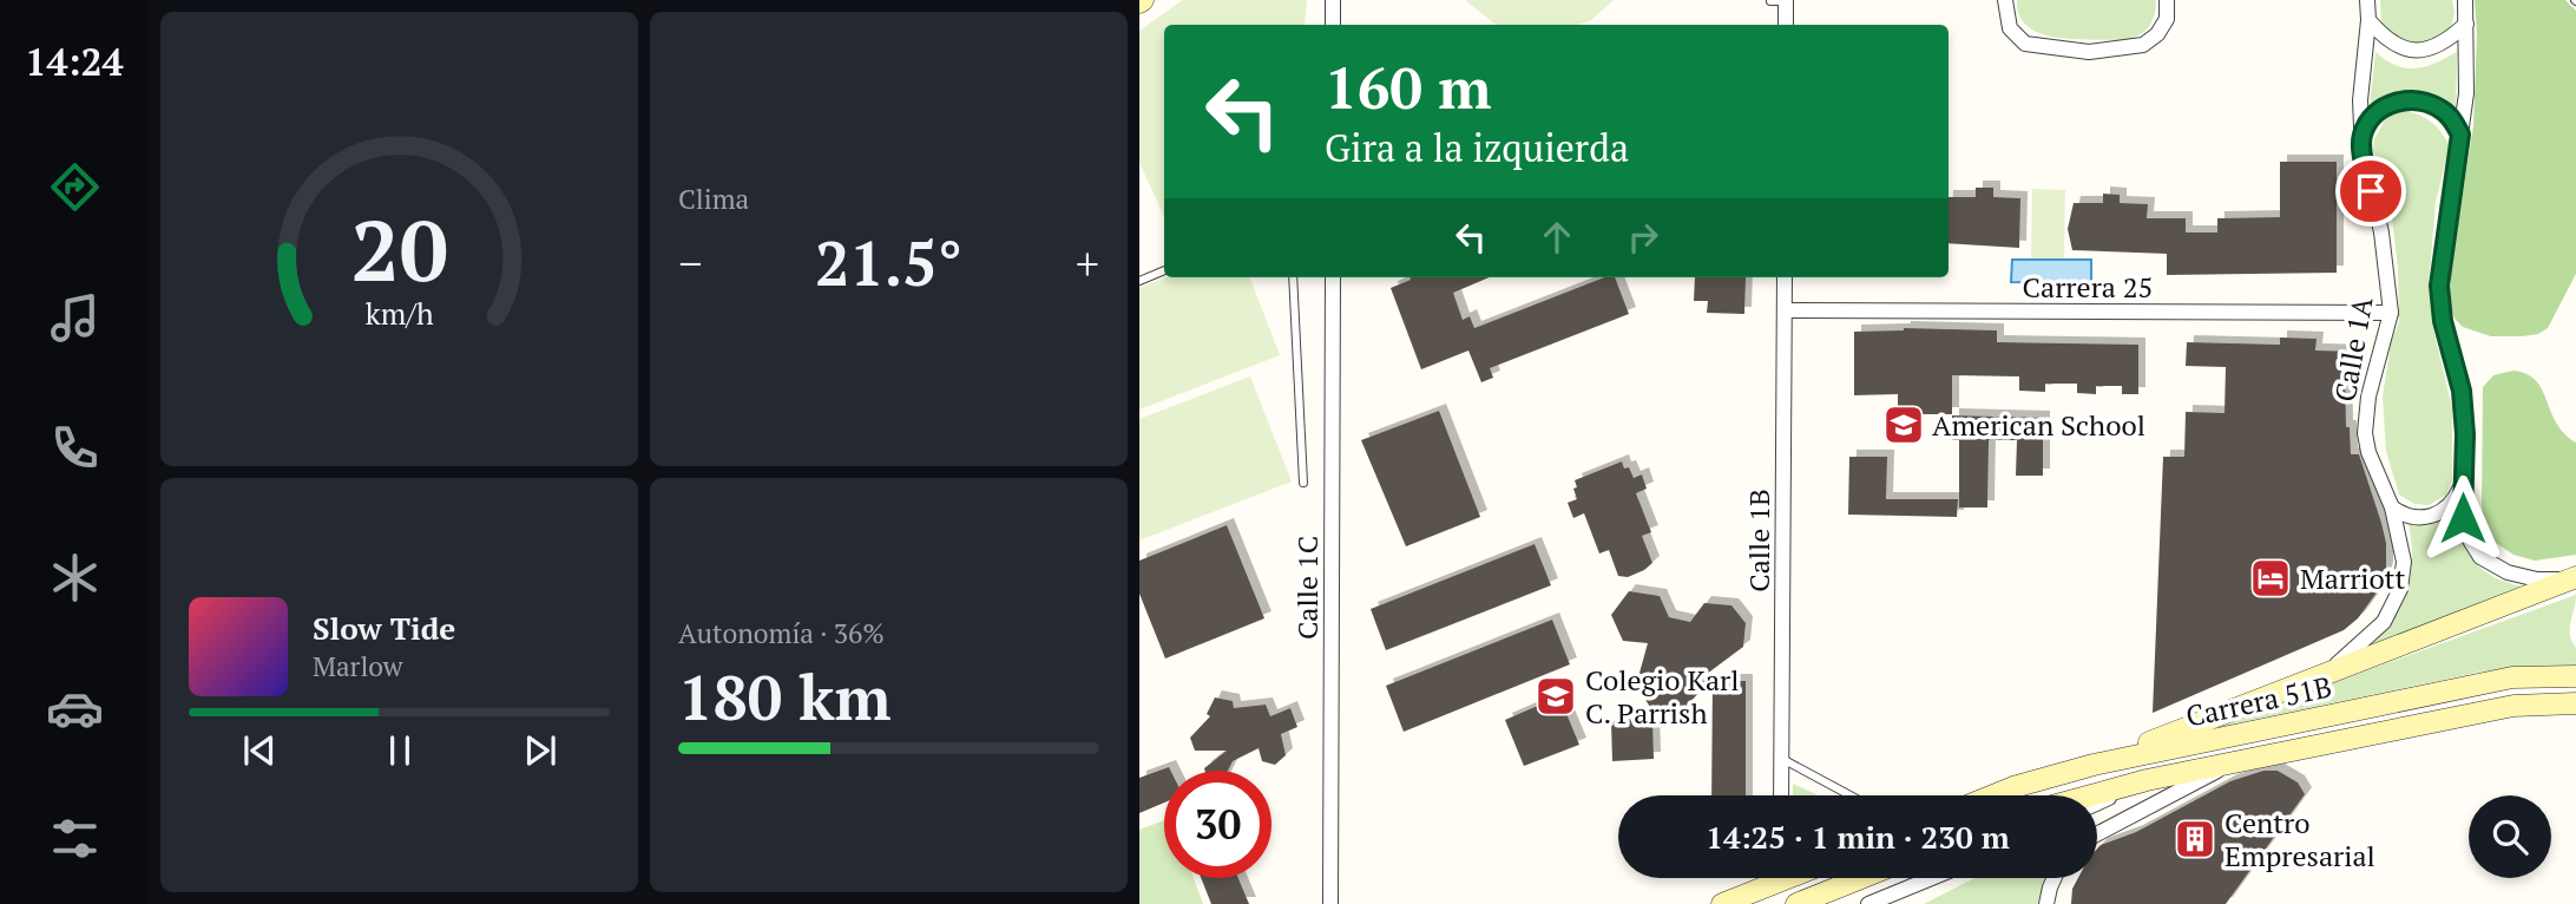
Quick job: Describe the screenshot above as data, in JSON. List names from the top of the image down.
{
  "streets": {
    "main road": ["Carrera 51B"],
    "street": [
      "Carrera 25",
      "Calle 1A",
      "Calle 1B",
      "Calle 1C"
    ]
  },
  "crossings": [
    ["Carrera 25", "Calle 1A"],
    ["Carrera 25", "Calle 1B"]
  ],
  "places": {
    "school or university": ["American School", "Colegio Karl C. Parrish"],
    "hotel": ["Marriott"],
    "building": ["Centro Empresarial"]
  },
  "page": {
    "tabs": "14:24",
    "tile": [
      "Clima",
      ["Autonomía · 36%", "180 km"]
    ],
    "turn": ["160 m", "Gira a la izquierda"],
    "heat": ["−", "21.5°", "+"],
    "song": ["Slow Tide", "Marlow"],
    "limit": "30",
    "trip": "14:25 · 1 min · 230 m",
    "gauge": ["20", "km/h"]
  }
}
